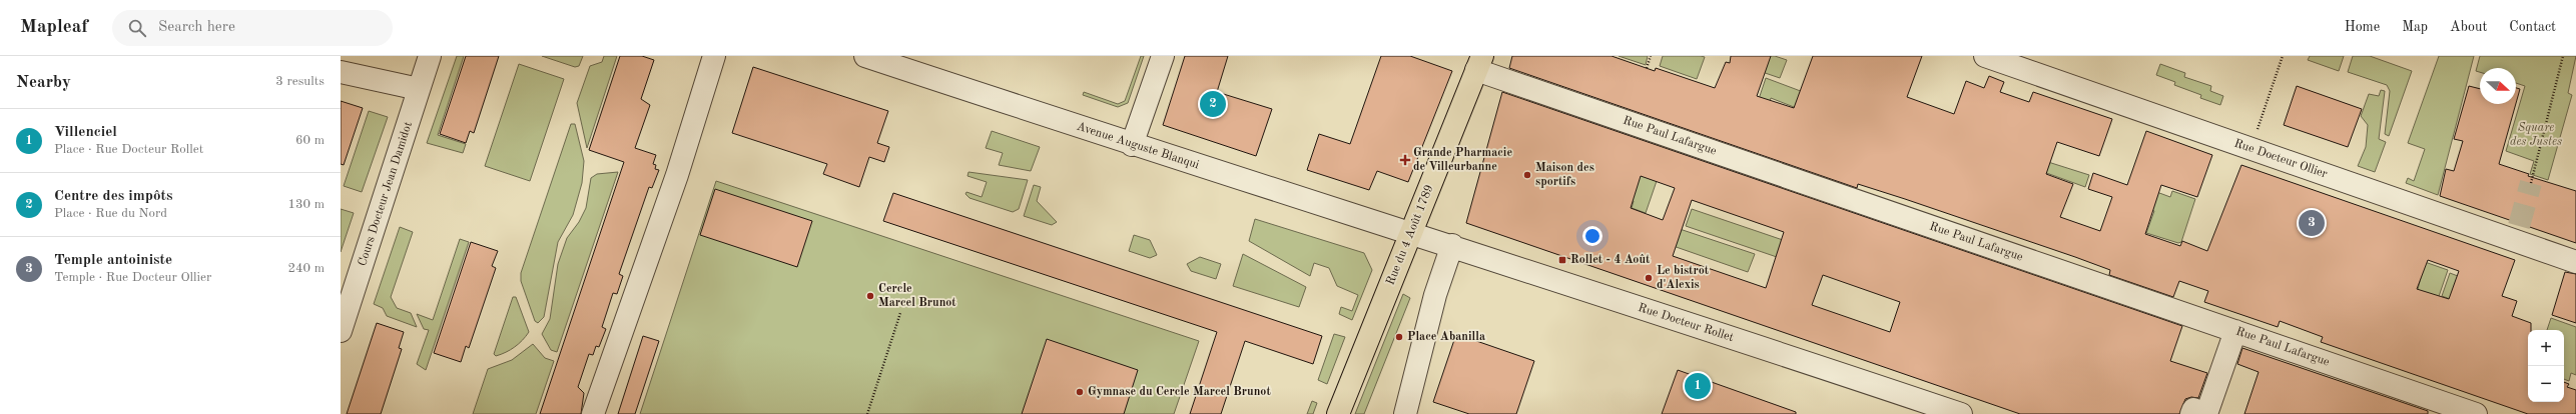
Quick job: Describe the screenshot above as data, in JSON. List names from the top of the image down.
{
  "streets": {
    "main road": ["Rue du 4 Août 1789"],
    "street": [
      "Rue Paul Lafargue",
      "Avenue Auguste Blanqui",
      "Rue Docteur Ollier",
      "Cours Docteur Jean Damidot",
      "Rue Docteur Rollet"
    ]
  },
  "crossings": [
    ["Rue Paul Lafargue", "Rue du 4 Août 1789"],
    ["Avenue Auguste Blanqui", "Rue du 4 Août 1789"],
    ["Avenue Auguste Blanqui", "Rue Docteur Rollet"],
    ["Rue du 4 Août 1789", "Rue Docteur Rollet"]
  ],
  "parks": ["Square des Justes"],
  "places": {
    "health": ["Grande Pharmacie de Villeurbanne"],
    "other": [
      "Maison des sportifs",
      "Le bistrot d'Alexis",
      "Cercle Marcel Brunot",
      "Place Abanilla",
      "Gymnase du Cercle Marcel Brunot"
    ],
    "transit": ["Rollet - 4 Août"]
  },
  "north": "right",
  "page": {
    "header": "Mapleaf",
    "search": "Search here",
    "nav": [
      "Home",
      "Map",
      "About",
      "Contact"
    ],
    "heading": ["Nearby", "3 results"],
    "pins": ["2", "3", "1"],
    "list": [
      {
        "mark": "1",
        "name": "Villenciel",
        "note": "Place · Rue Docteur Rollet",
        "value": "60 m"
      },
      {
        "mark": "2",
        "name": "Centre des impôts",
        "note": "Place · Rue du Nord",
        "value": "130 m"
      },
      {
        "mark": "3",
        "name": "Temple antoiniste",
        "note": "Temple · Rue Docteur Ollier",
        "value": "240 m"
      }
    ],
    "map_buttons": ["+", "−"]
  }
}
